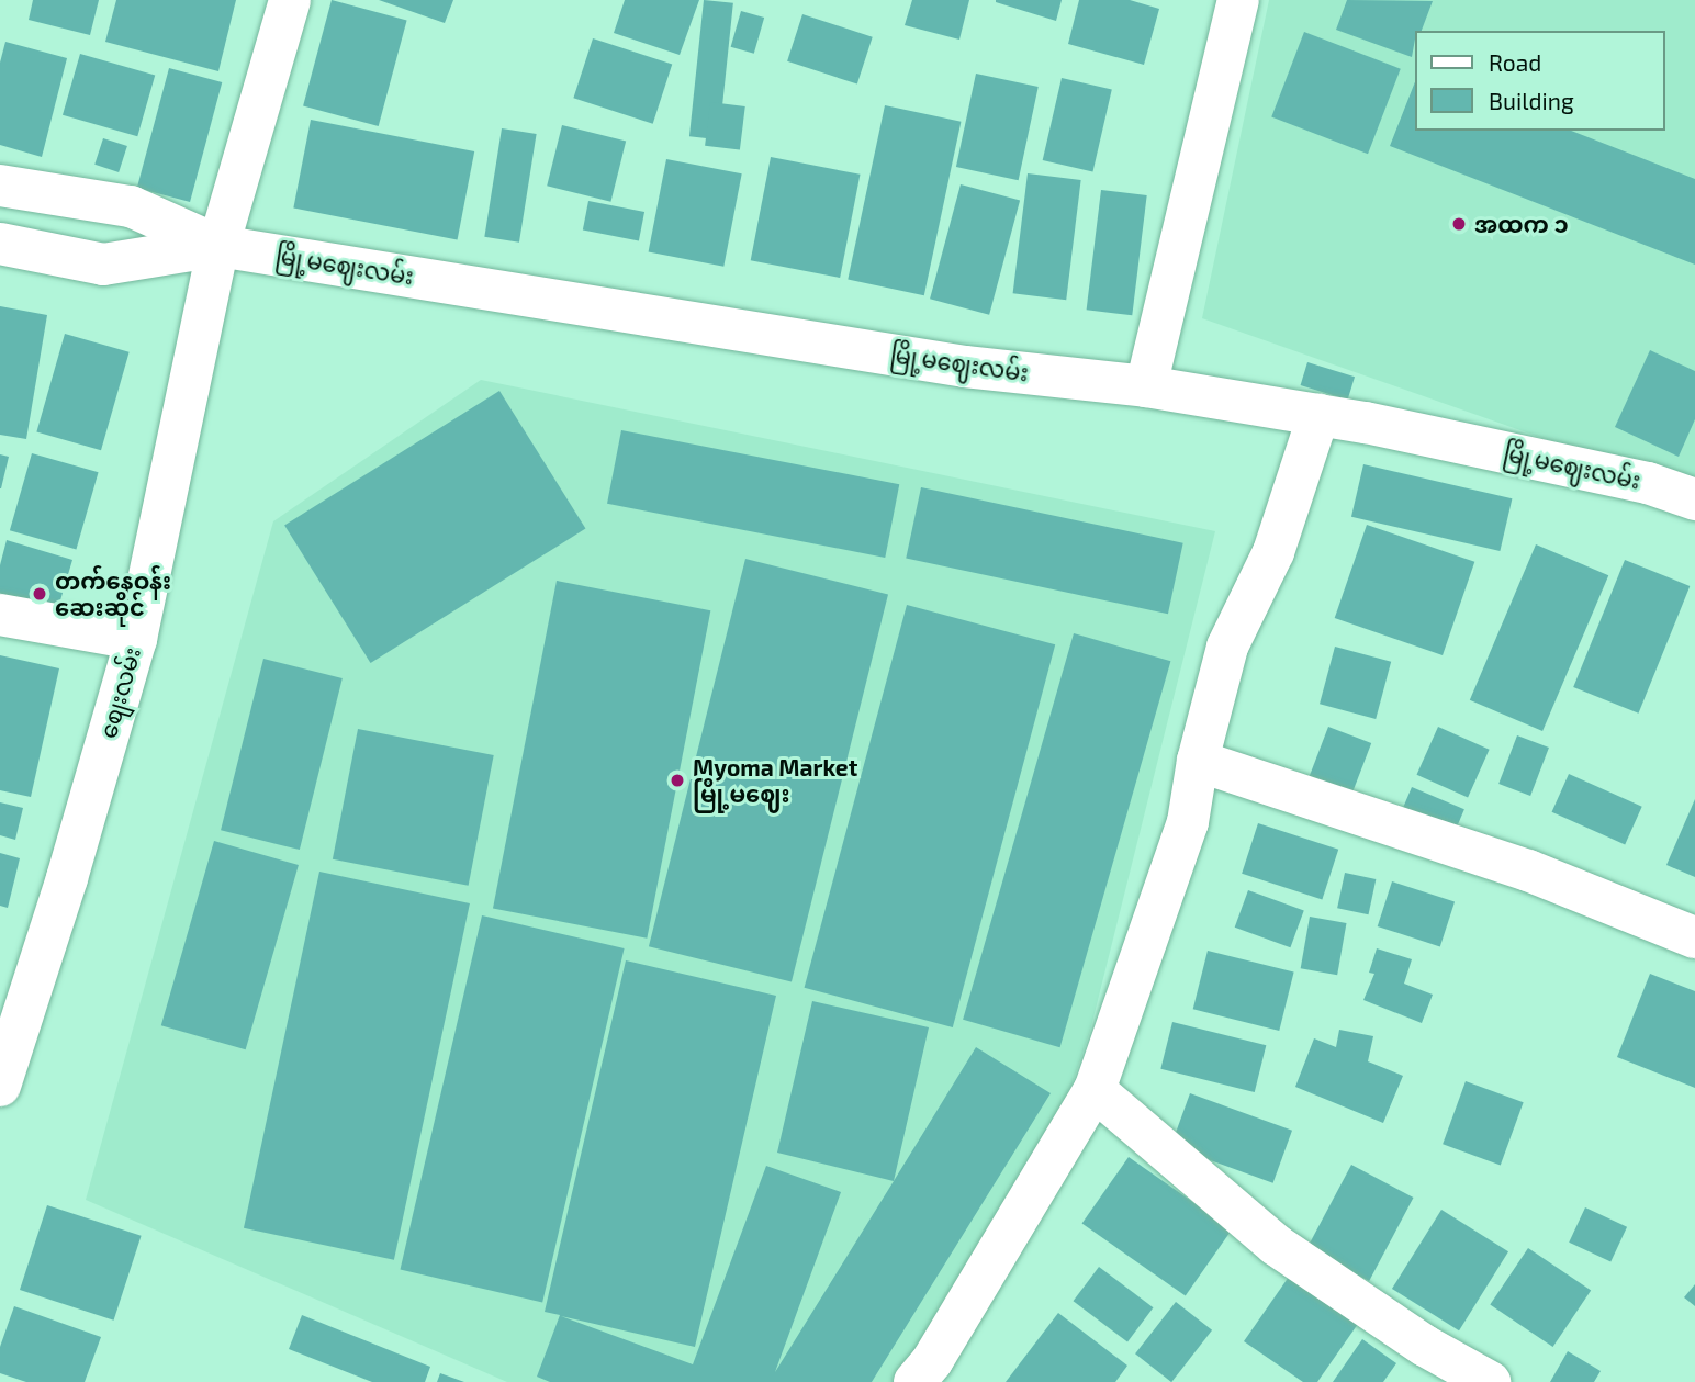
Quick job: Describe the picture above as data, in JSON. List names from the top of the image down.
{
  "streets": {
    "street": ["မြို့မဈေးလမ်း", "စျေးလမ်း"]
  },
  "crossings": [
    ["မြို့မဈေးလမ်း", "စျေးလမ်း"]
  ],
  "places": ["အထက ၁", "တက်နေဝန်း ဆေးဆိုင်", "Myoma Market မြို့မဈေး"],
  "legend": ["Road", "Building"]
}
